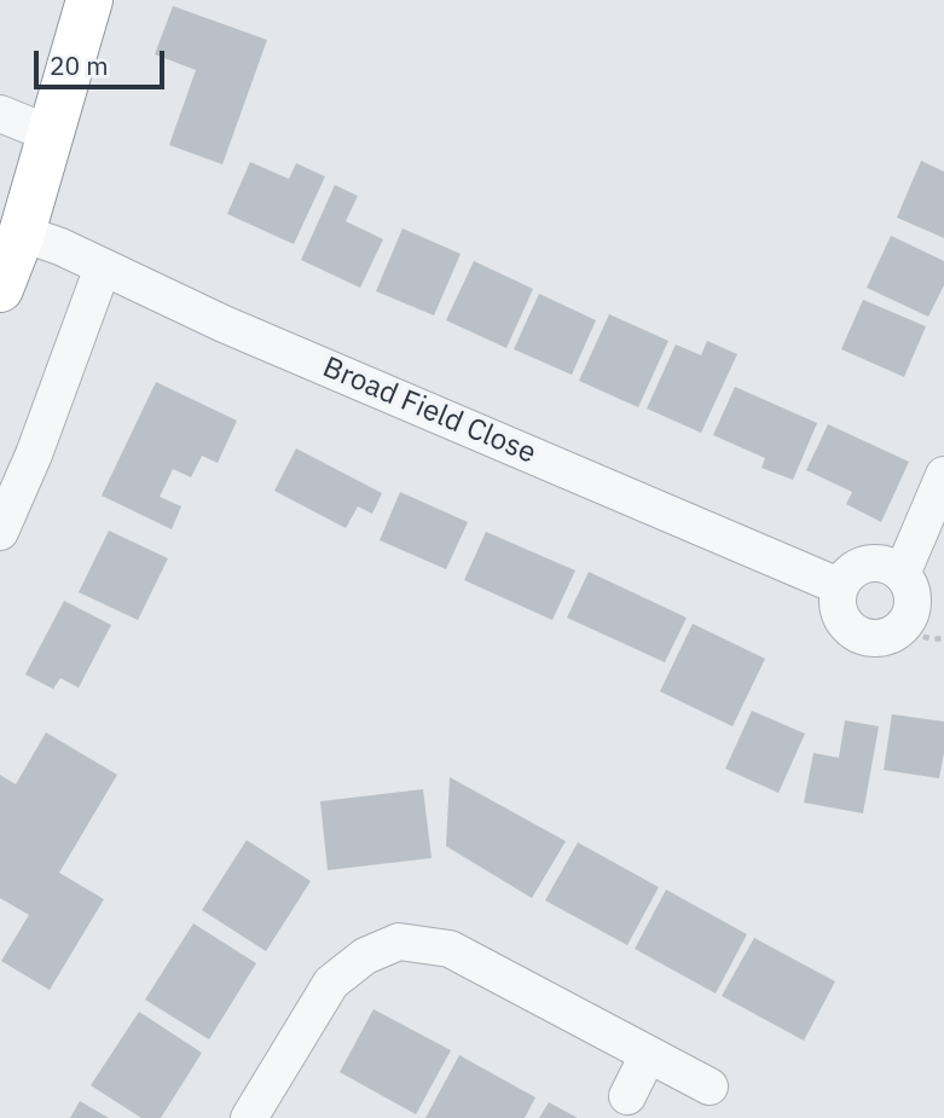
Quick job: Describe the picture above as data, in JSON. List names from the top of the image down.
{
  "streets": {
    "street": ["Broad Field Close"]
  },
  "scale_bar": "20 m"
}
